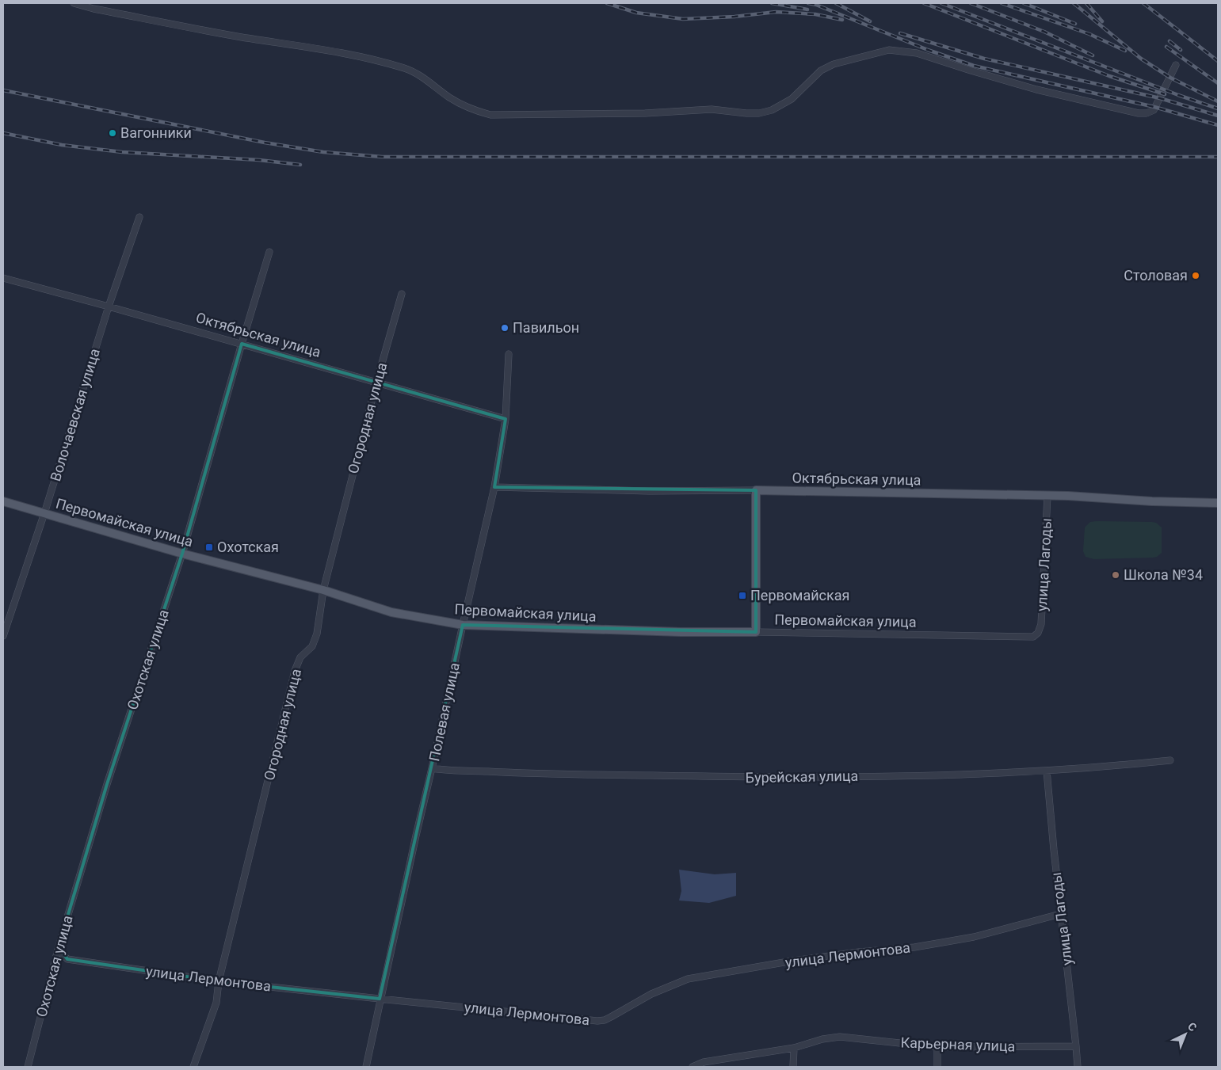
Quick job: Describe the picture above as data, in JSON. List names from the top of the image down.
{
  "streets": {
    "main road": ["Октябрьская улица", "Первомайская улица"],
    "street": [
      "Волочаевская улица",
      "Огородная улица",
      "улица Лагоды",
      "Охотская улица",
      "Полевая улица",
      "Бурейская улица",
      "улица Лермонтова",
      "Карьерная улица"
    ]
  },
  "crossings": [
    ["Октябрьская улица", "Волочаевская улица"],
    ["Октябрьская улица", "Огородная улица"],
    ["Октябрьская улица", "улица Лагоды"],
    ["Октябрьская улица", "Охотская улица"],
    ["Октябрьская улица", "Полевая улица"],
    ["Волочаевская улица", "Первомайская улица"],
    ["Огородная улица", "Первомайская улица"],
    ["Огородная улица", "улица Лермонтова"],
    ["Первомайская улица", "улица Лагоды"],
    ["Первомайская улица", "Охотская улица"],
    ["Первомайская улица", "Полевая улица"],
    ["улица Лагоды", "Бурейская улица"],
    ["улица Лагоды", "улица Лермонтова"],
    ["улица Лагоды", "Карьерная улица"],
    ["Охотская улица", "улица Лермонтова"],
    ["Полевая улица", "Бурейская улица"],
    ["Полевая улица", "улица Лермонтова"]
  ],
  "places": {
    "other": [
      "Вагонники",
      "Столовая",
      "Павильон",
      "Школа №34"
    ],
    "transit": ["Охотская", "Первомайская"]
  },
  "north": "top right"
}
